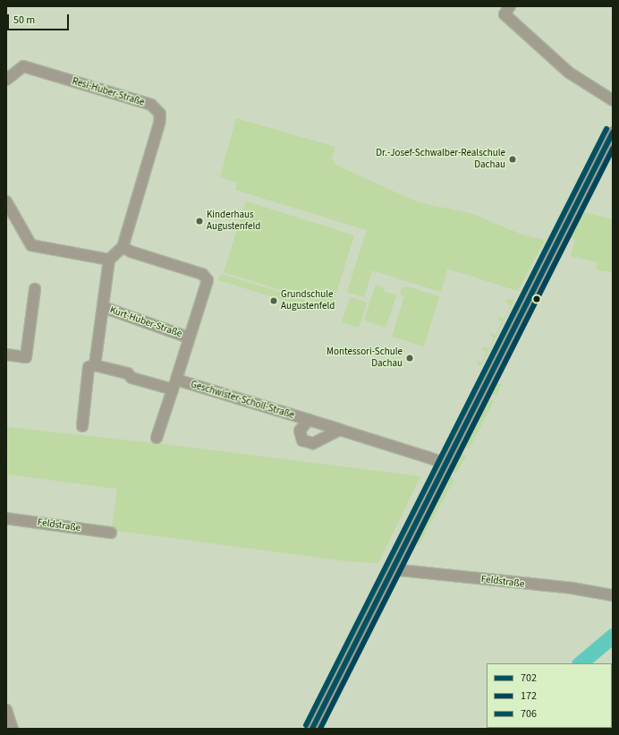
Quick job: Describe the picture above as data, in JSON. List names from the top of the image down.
{
  "streets": {
    "street": [
      "Resi-Huber-Straße",
      "Kurt-Huber-Straße",
      "Geschwister-Scholl-Straße",
      "Feldstraße"
    ]
  },
  "places": [
    "Dr.-Josef-Schwalber-Realschule Dachau",
    "Kinderhaus Augustenfeld",
    "Grundschule Augustenfeld",
    "Montessori-Schule Dachau"
  ],
  "lines": ["transit line 706", "transit line 702", "transit line 172"],
  "legend": ["702", "172", "706"],
  "scale_bar": "50 m"
}
